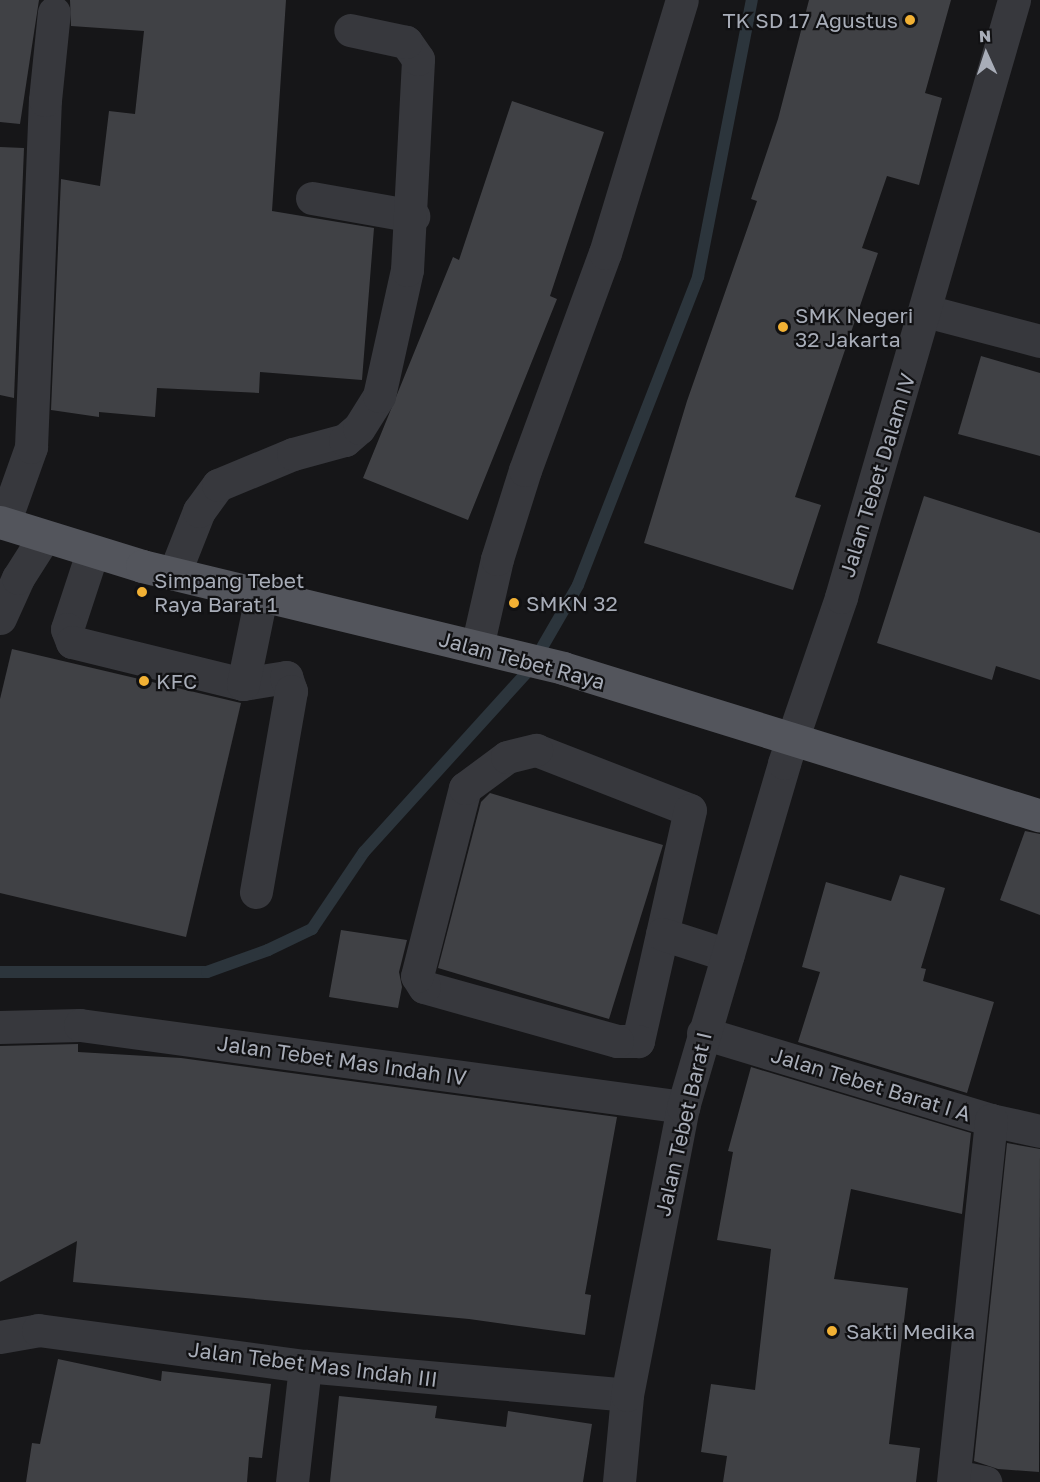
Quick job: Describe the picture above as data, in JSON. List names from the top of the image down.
{
  "streets": {
    "main road": ["Jalan Tebet Raya"],
    "street": [
      "Jalan Tebet Dalam IV",
      "Jalan Tebet Mas Indah IV",
      "Jalan Tebet Barat I A",
      "Jalan Tebet Barat I",
      "Jalan Tebet Mas Indah III"
    ]
  },
  "crossings": [
    ["Jalan Tebet Dalam IV", "Jalan Tebet Raya"],
    ["Jalan Tebet Dalam IV", "Jalan Tebet Barat I"],
    ["Jalan Tebet Raya", "Jalan Tebet Barat I"],
    ["Jalan Tebet Mas Indah IV", "Jalan Tebet Barat I"],
    ["Jalan Tebet Barat I A", "Jalan Tebet Barat I"],
    ["Jalan Tebet Barat I", "Jalan Tebet Mas Indah III"]
  ],
  "places": [
    "TK SD 17 Agustus",
    "SMK Negeri 32 Jakarta",
    "Simpang Tebet Raya Barat 1",
    "SMKN 32",
    "KFC",
    "Sakti Medika"
  ],
  "north": "top"
}
